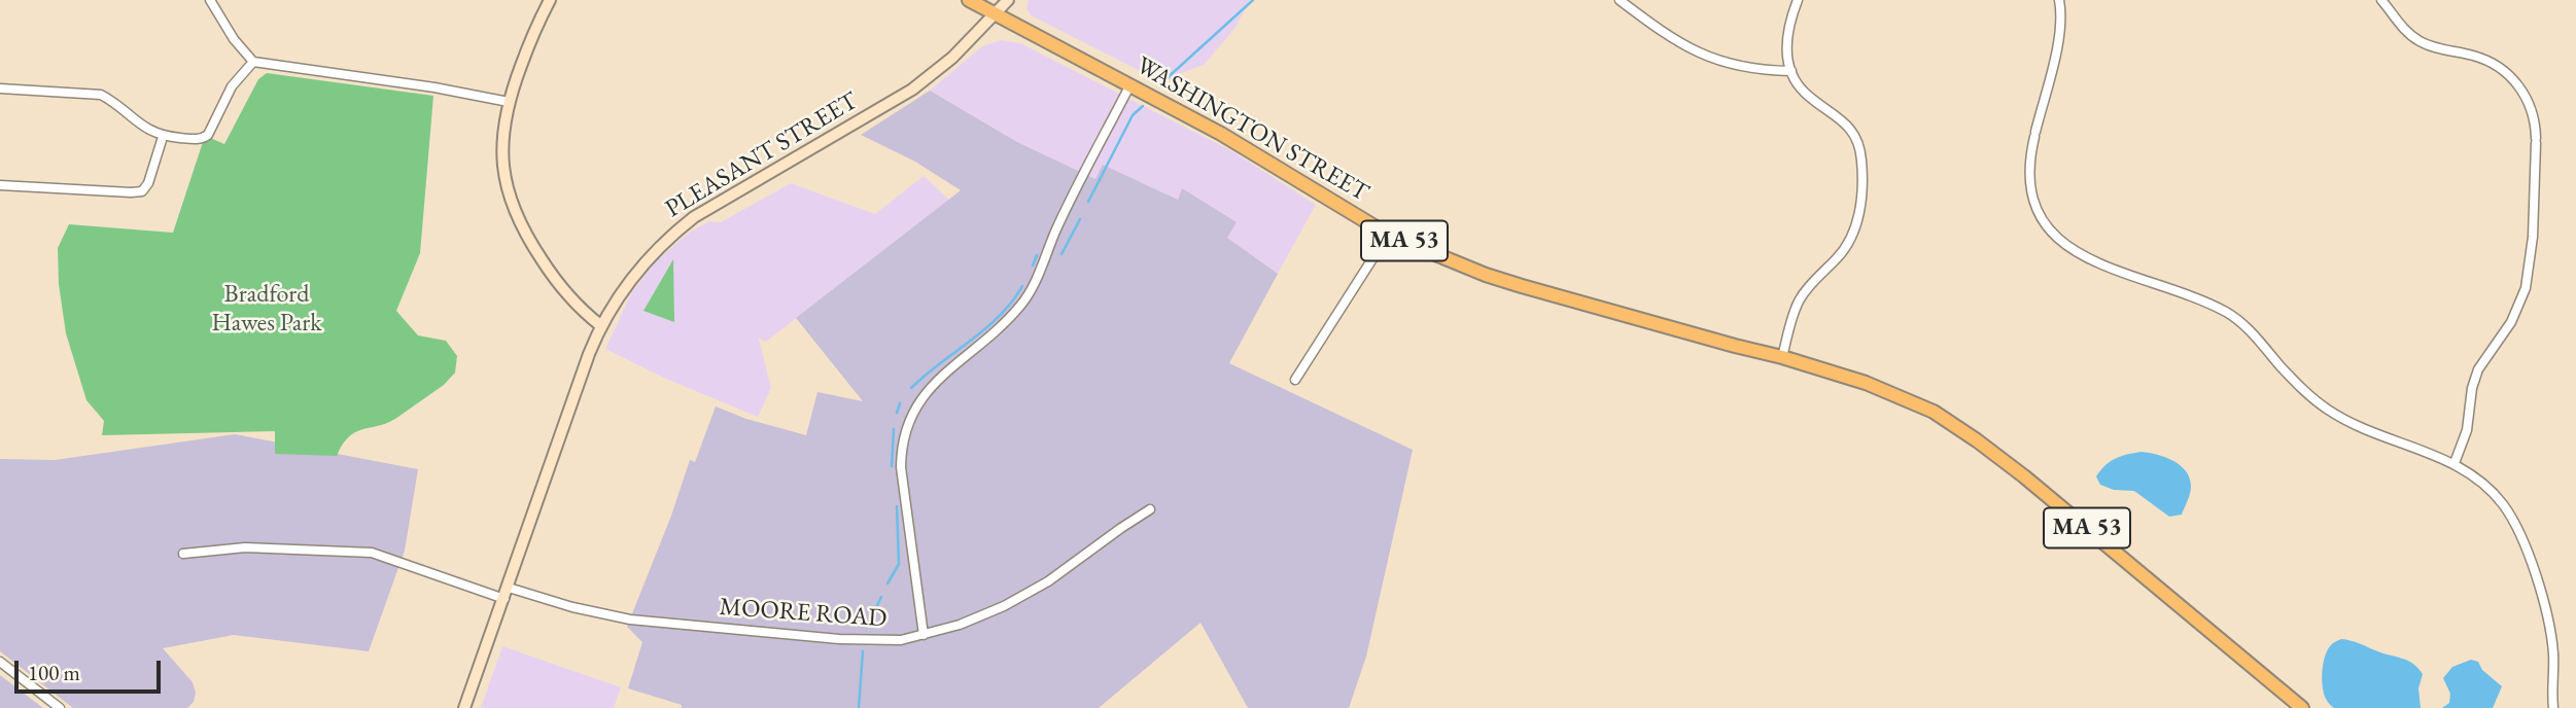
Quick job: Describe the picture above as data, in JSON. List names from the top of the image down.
{
  "streets": {
    "main road": ["WASHINGTON STREET", "PLEASANT STREET", "MA 53"],
    "street": ["MOORE ROAD"]
  },
  "crossings": [
    ["WASHINGTON STREET", "PLEASANT STREET"],
    ["PLEASANT STREET", "MOORE ROAD"]
  ],
  "parks": ["Bradford Hawes Park"],
  "scale_bar": "100 m"
}
